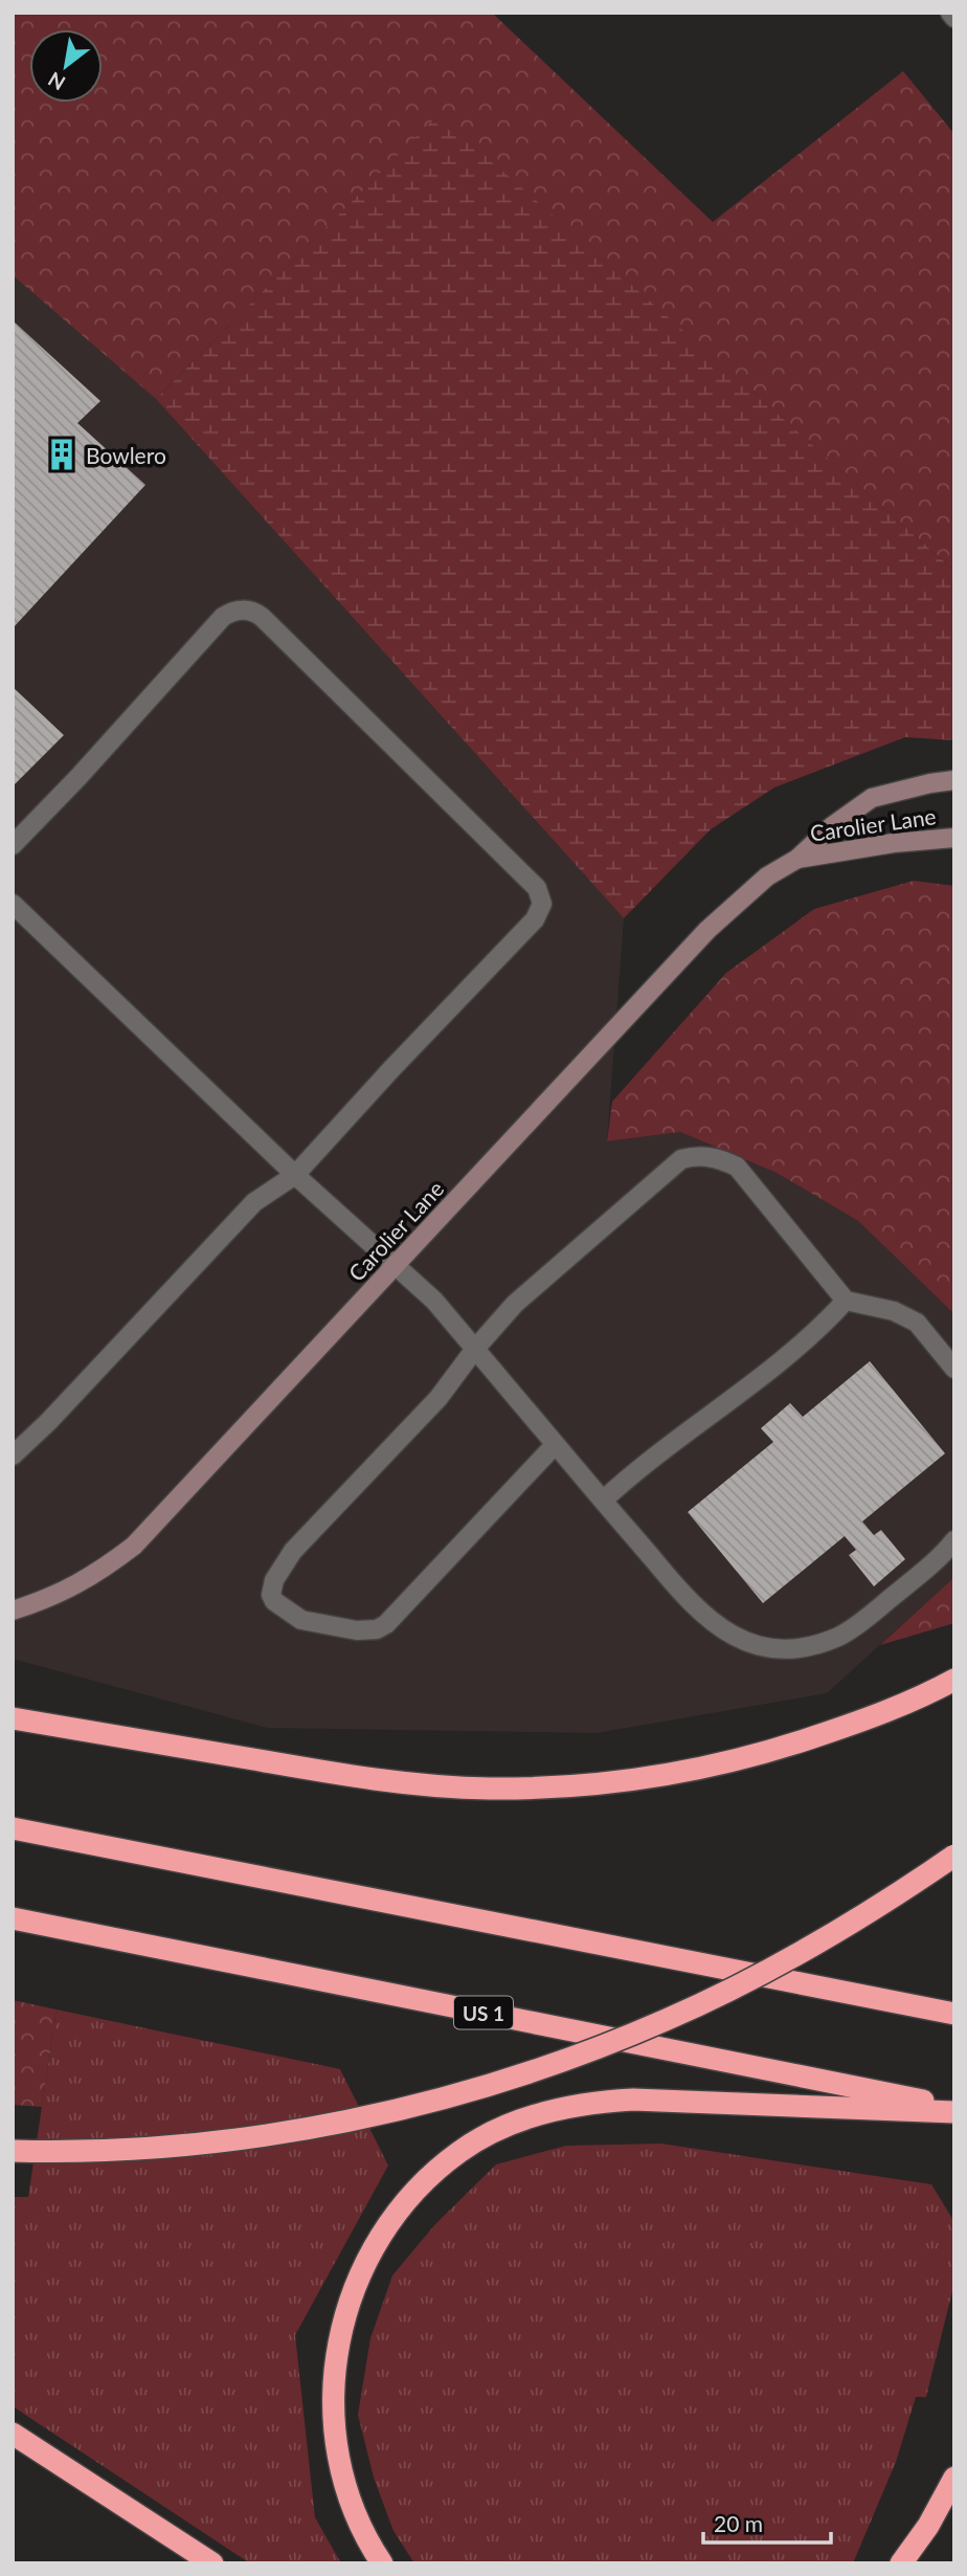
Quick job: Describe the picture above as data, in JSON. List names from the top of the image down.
{
  "streets": {
    "highway": ["US 1"],
    "street": ["Carolier Lane"]
  },
  "places": {
    "building": ["Bowlero"]
  },
  "scale_bar": "20 m",
  "north": "bottom left"
}
